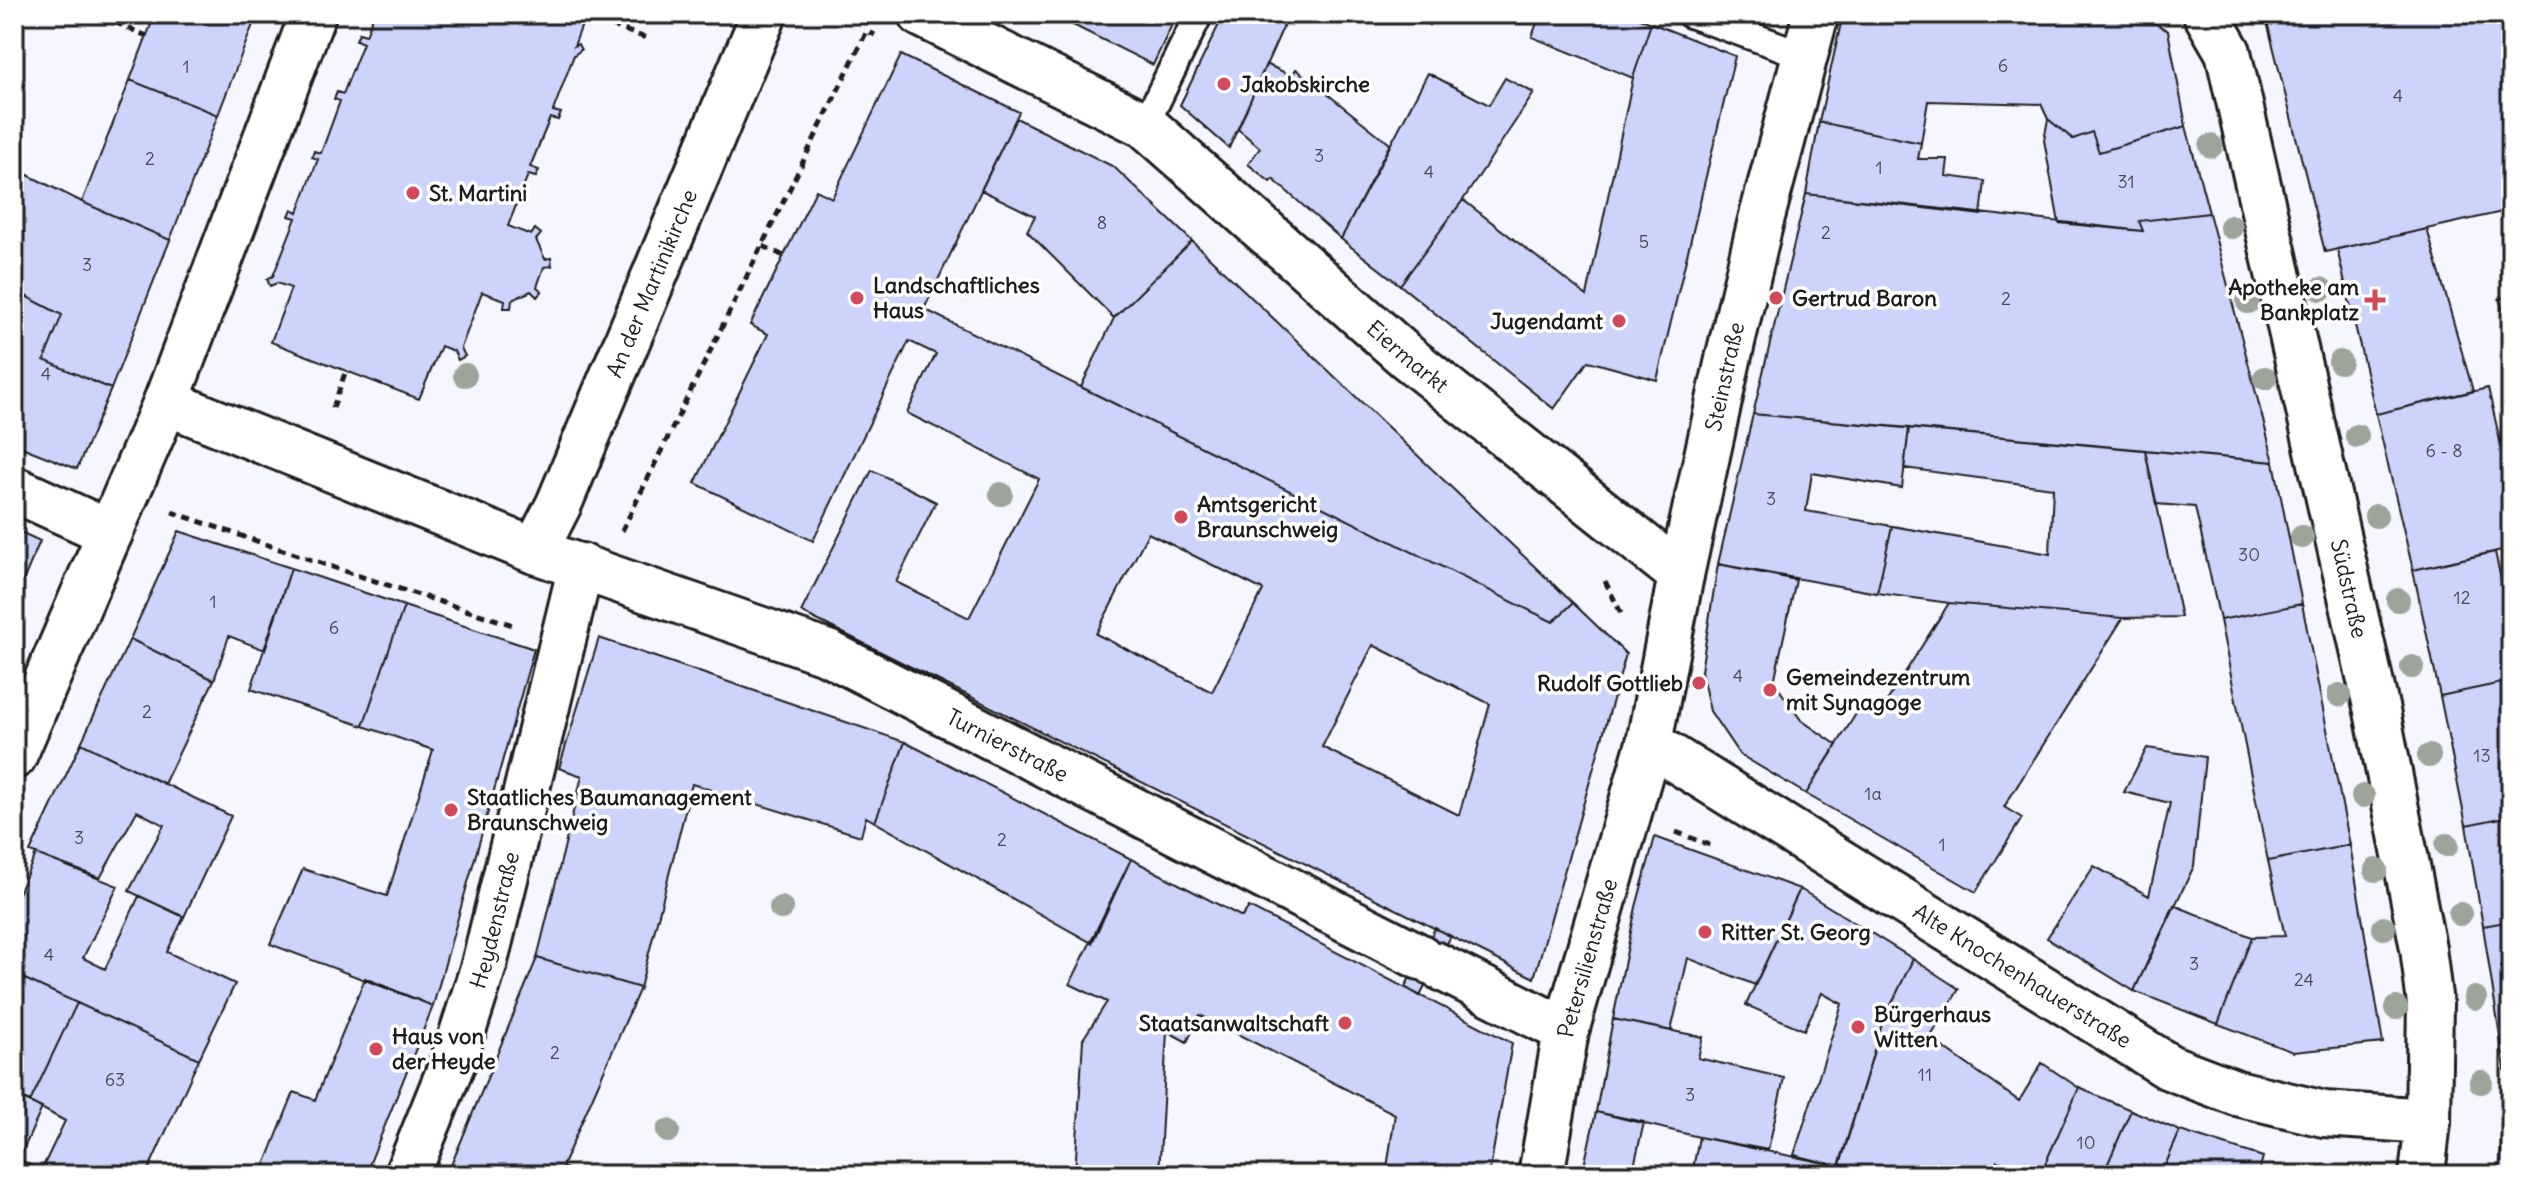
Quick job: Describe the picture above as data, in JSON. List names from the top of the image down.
{
  "streets": {
    "street": [
      "An der Martinikirche",
      "Eiermarkt",
      "Steinstraße",
      "Südstraße",
      "Turnierstraße",
      "Heydenstraße",
      "Petersilienstraße",
      "Alte Knochenhauerstraße"
    ]
  },
  "crossings": [
    ["Eiermarkt", "Steinstraße"],
    ["Steinstraße", "Petersilienstraße"],
    ["Steinstraße", "Alte Knochenhauerstraße"],
    ["Südstraße", "Alte Knochenhauerstraße"],
    ["Turnierstraße", "Heydenstraße"],
    ["Turnierstraße", "Petersilienstraße"],
    ["Petersilienstraße", "Alte Knochenhauerstraße"]
  ],
  "places": {
    "other": [
      "Jakobskirche",
      "St. Martini",
      "Landschaftliches Haus",
      "Gertrud Baron",
      "Jugendamt",
      "Amtsgericht Braunschweig",
      "Rudolf Gottlieb",
      "Gemeindezentrum mit Synagoge",
      "Staatliches Baumanagement Braunschweig",
      "Ritter St. Georg",
      "Staatsanwaltschaft",
      "Bürgerhaus Witten",
      "Haus von der Heyde"
    ],
    "health": ["Apotheke am Bankplatz"]
  },
  "house_numbers": [
    "6",
    "1",
    "4",
    "3",
    "2",
    "1",
    "4",
    "31",
    "8",
    "2",
    "5",
    "3",
    "2",
    "4",
    "6 - 8",
    "3",
    "30",
    "12",
    "1",
    "6",
    "4",
    "2",
    "13",
    "1a",
    "3",
    "2",
    "1",
    "4",
    "3",
    "24",
    "2",
    "11",
    "63",
    "3",
    "10"
  ]
}
